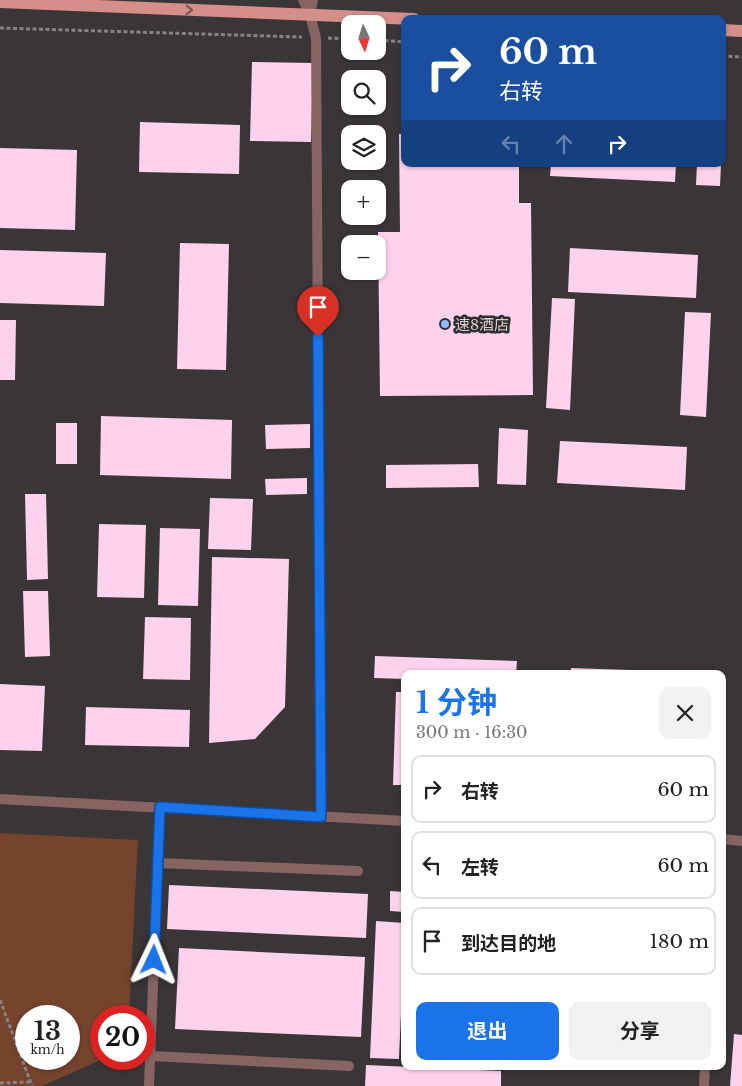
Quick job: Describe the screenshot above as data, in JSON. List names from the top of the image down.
{
  "places": ["速8酒店"],
  "north": "bottom",
  "page": {
    "map_buttons": ["+", "−"],
    "turn": ["60 m", "右转"],
    "heading": ["1 分钟", "300 m · 16:30"],
    "list": [
      {
        "name": "右转",
        "value": "60 m"
      },
      {
        "name": "左转",
        "value": "60 m"
      },
      {
        "name": "到达目的地",
        "value": "180 m"
      }
    ],
    "buttons": ["退出", "分享"],
    "speed": "13 km/h",
    "limit": "20"
  }
}
